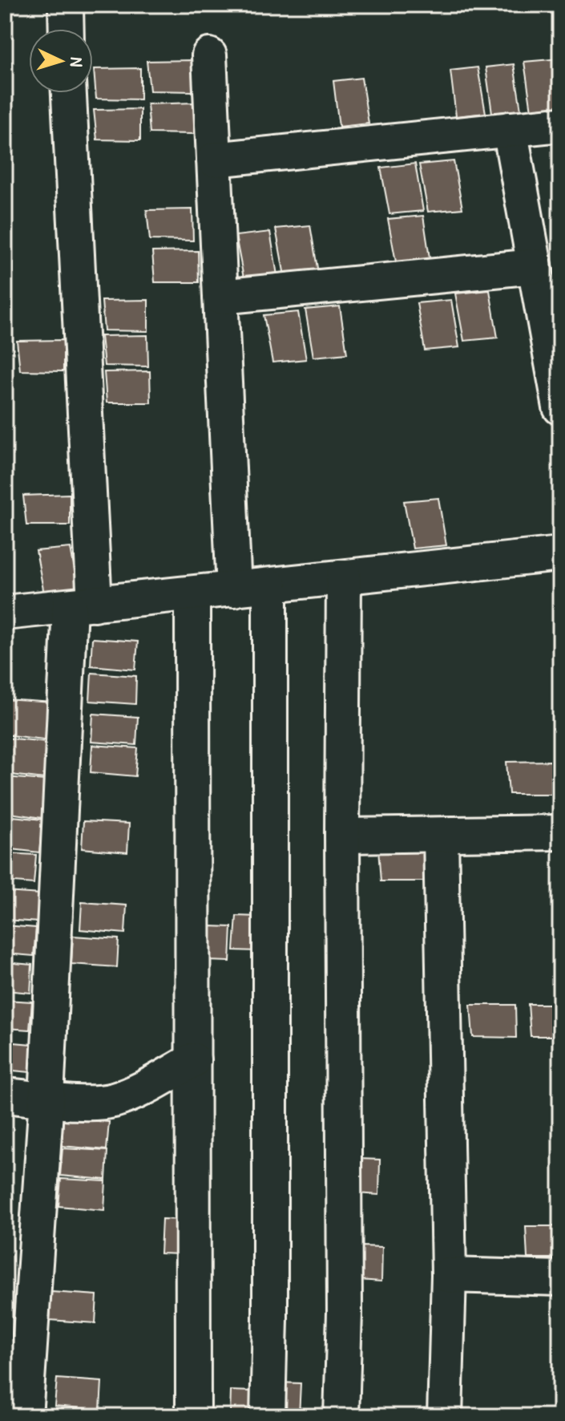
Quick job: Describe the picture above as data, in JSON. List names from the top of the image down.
{
  "north": "right"
}
